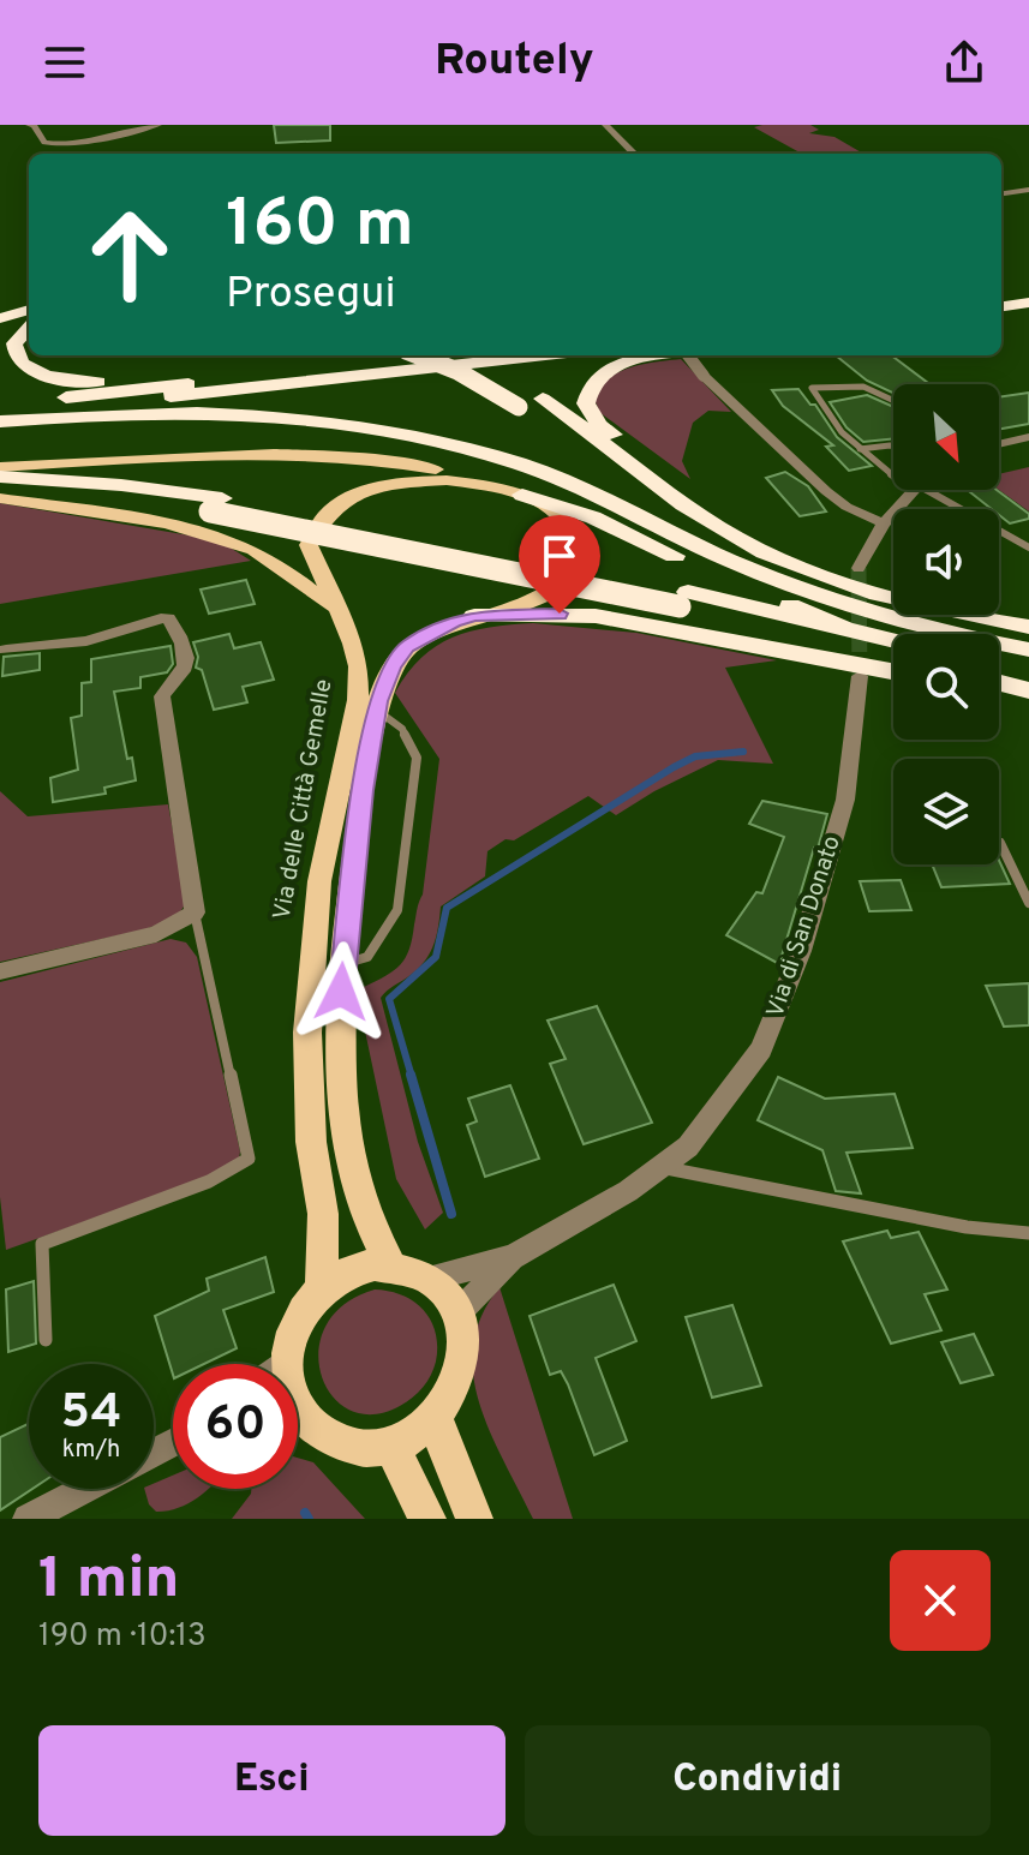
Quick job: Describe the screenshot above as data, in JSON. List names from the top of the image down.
{
  "streets": {
    "main road": ["Via delle Città Gemelle"],
    "street": ["Via di San Donato"]
  },
  "north": "bottom right",
  "page": {
    "header": "Routely",
    "turn": ["160 m", "Prosegui"],
    "speed": "54 km/h",
    "limit": "60",
    "heading": ["1 min", "190 m · 10:13"],
    "buttons": ["Esci", "Condividi"]
  }
}
